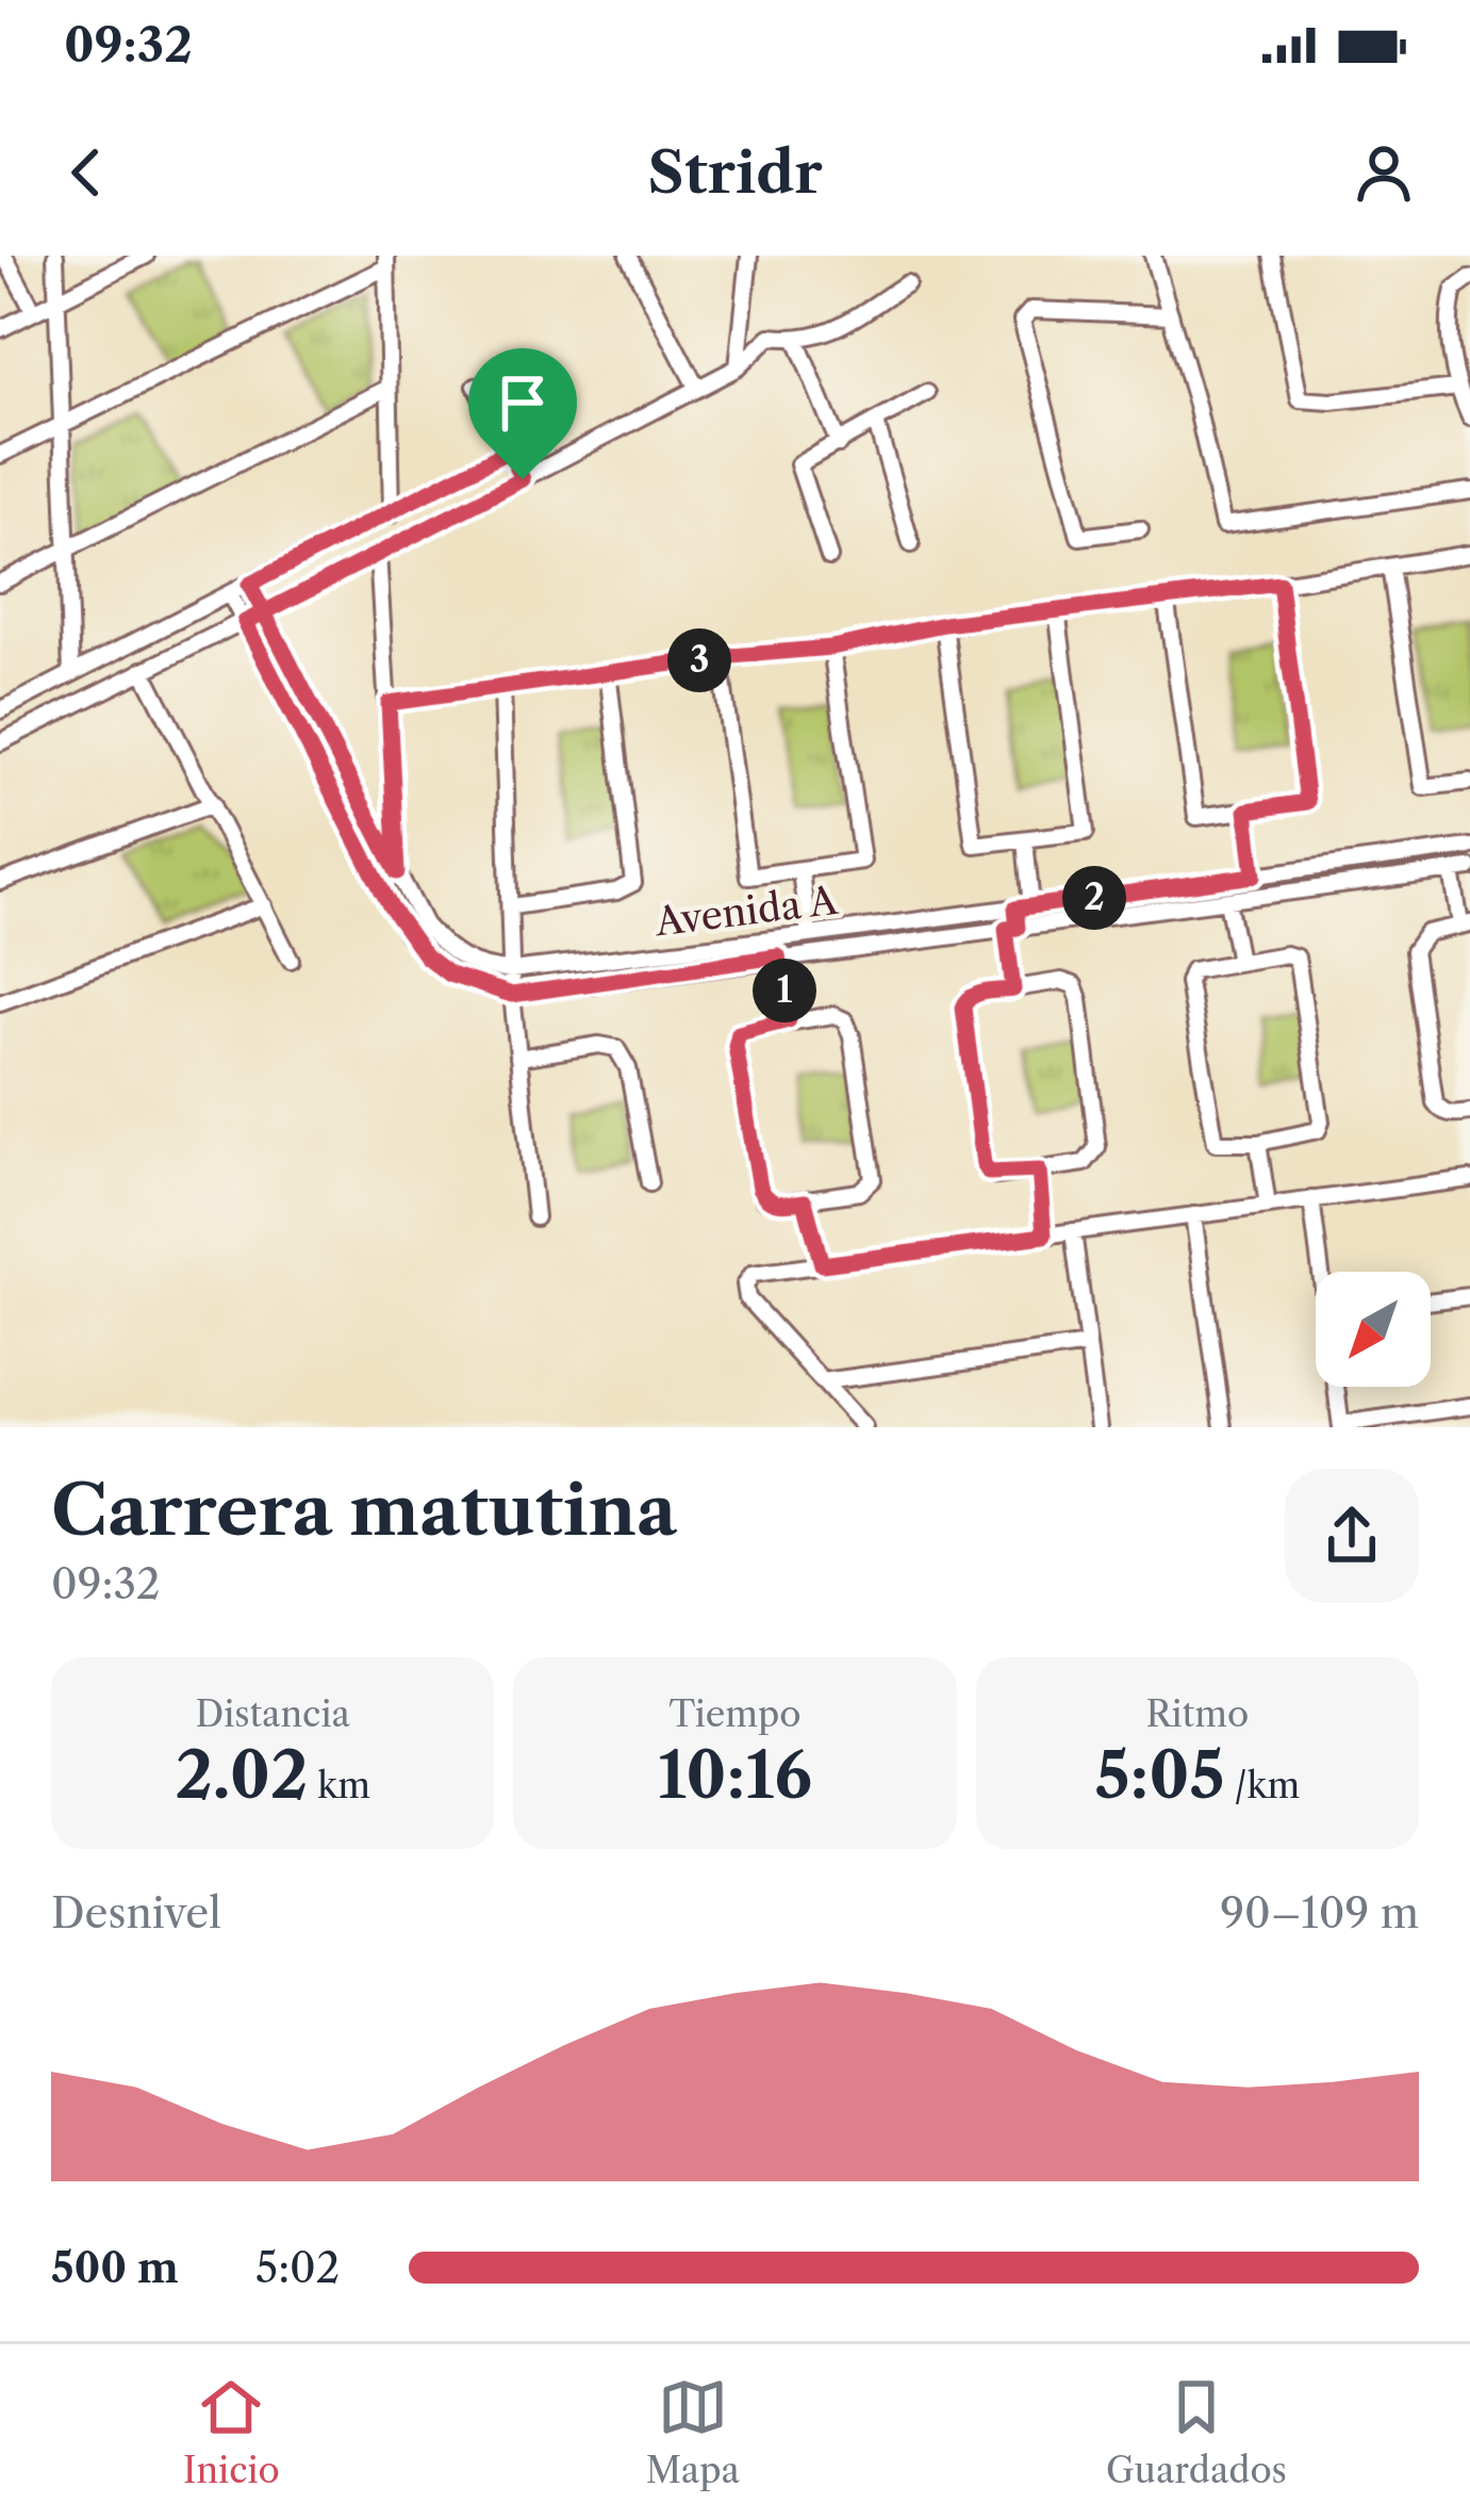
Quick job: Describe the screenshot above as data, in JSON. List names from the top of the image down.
{
  "streets": {
    "street": ["Avenida A"]
  },
  "north": "bottom left",
  "page": {
    "status": "09:32",
    "header": "Stridr",
    "pins": ["3", "2", "1"],
    "heading": ["Carrera matutina", "09:32"],
    "stats": [
      ["Distancia", "2.02 km"],
      ["Tiempo", "10:16"],
      ["Ritmo", "5:05 /km"]
    ],
    "chart": ["Desnivel", "90–109 m"],
    "list": [
      {
        "name": "500 m",
        "note": "5:02"
      }
    ],
    "tabs": ["Inicio", "Mapa", "Guardados"]
  }
}
